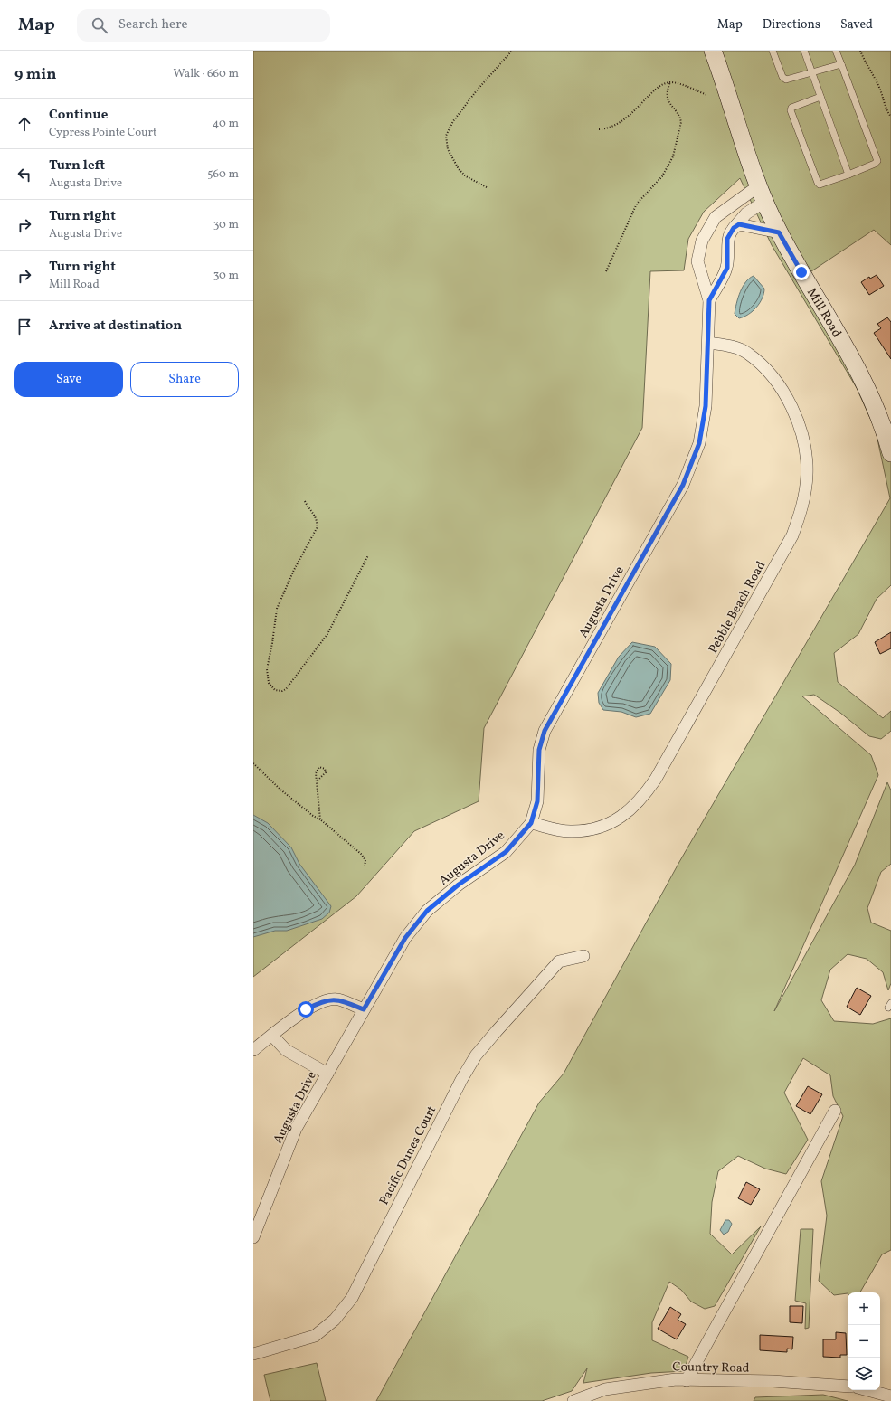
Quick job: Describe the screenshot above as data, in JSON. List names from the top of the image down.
{
  "streets": {
    "main road": ["Mill Road"],
    "street": [
      "Augusta Drive",
      "Pebble Beach Road",
      "Pacific Dunes Court",
      "Country Road"
    ]
  },
  "crossings": [
    ["Mill Road", "Augusta Drive"],
    ["Augusta Drive", "Pebble Beach Road"]
  ],
  "page": {
    "header": "Map",
    "search": "Search here",
    "nav": ["Map", "Directions", "Saved"],
    "heading": ["9 min", "Walk · 660 m"],
    "list": [
      ["Continue", "Cypress Pointe Court", "40 m"],
      ["Turn left", "Augusta Drive", "560 m"],
      ["Turn right", "Augusta Drive", "30 m"],
      ["Turn right", "Mill Road", "30 m"],
      "Arrive at destination"
    ],
    "buttons": ["Save", "Share"],
    "map_buttons": ["+", "−"]
  }
}
